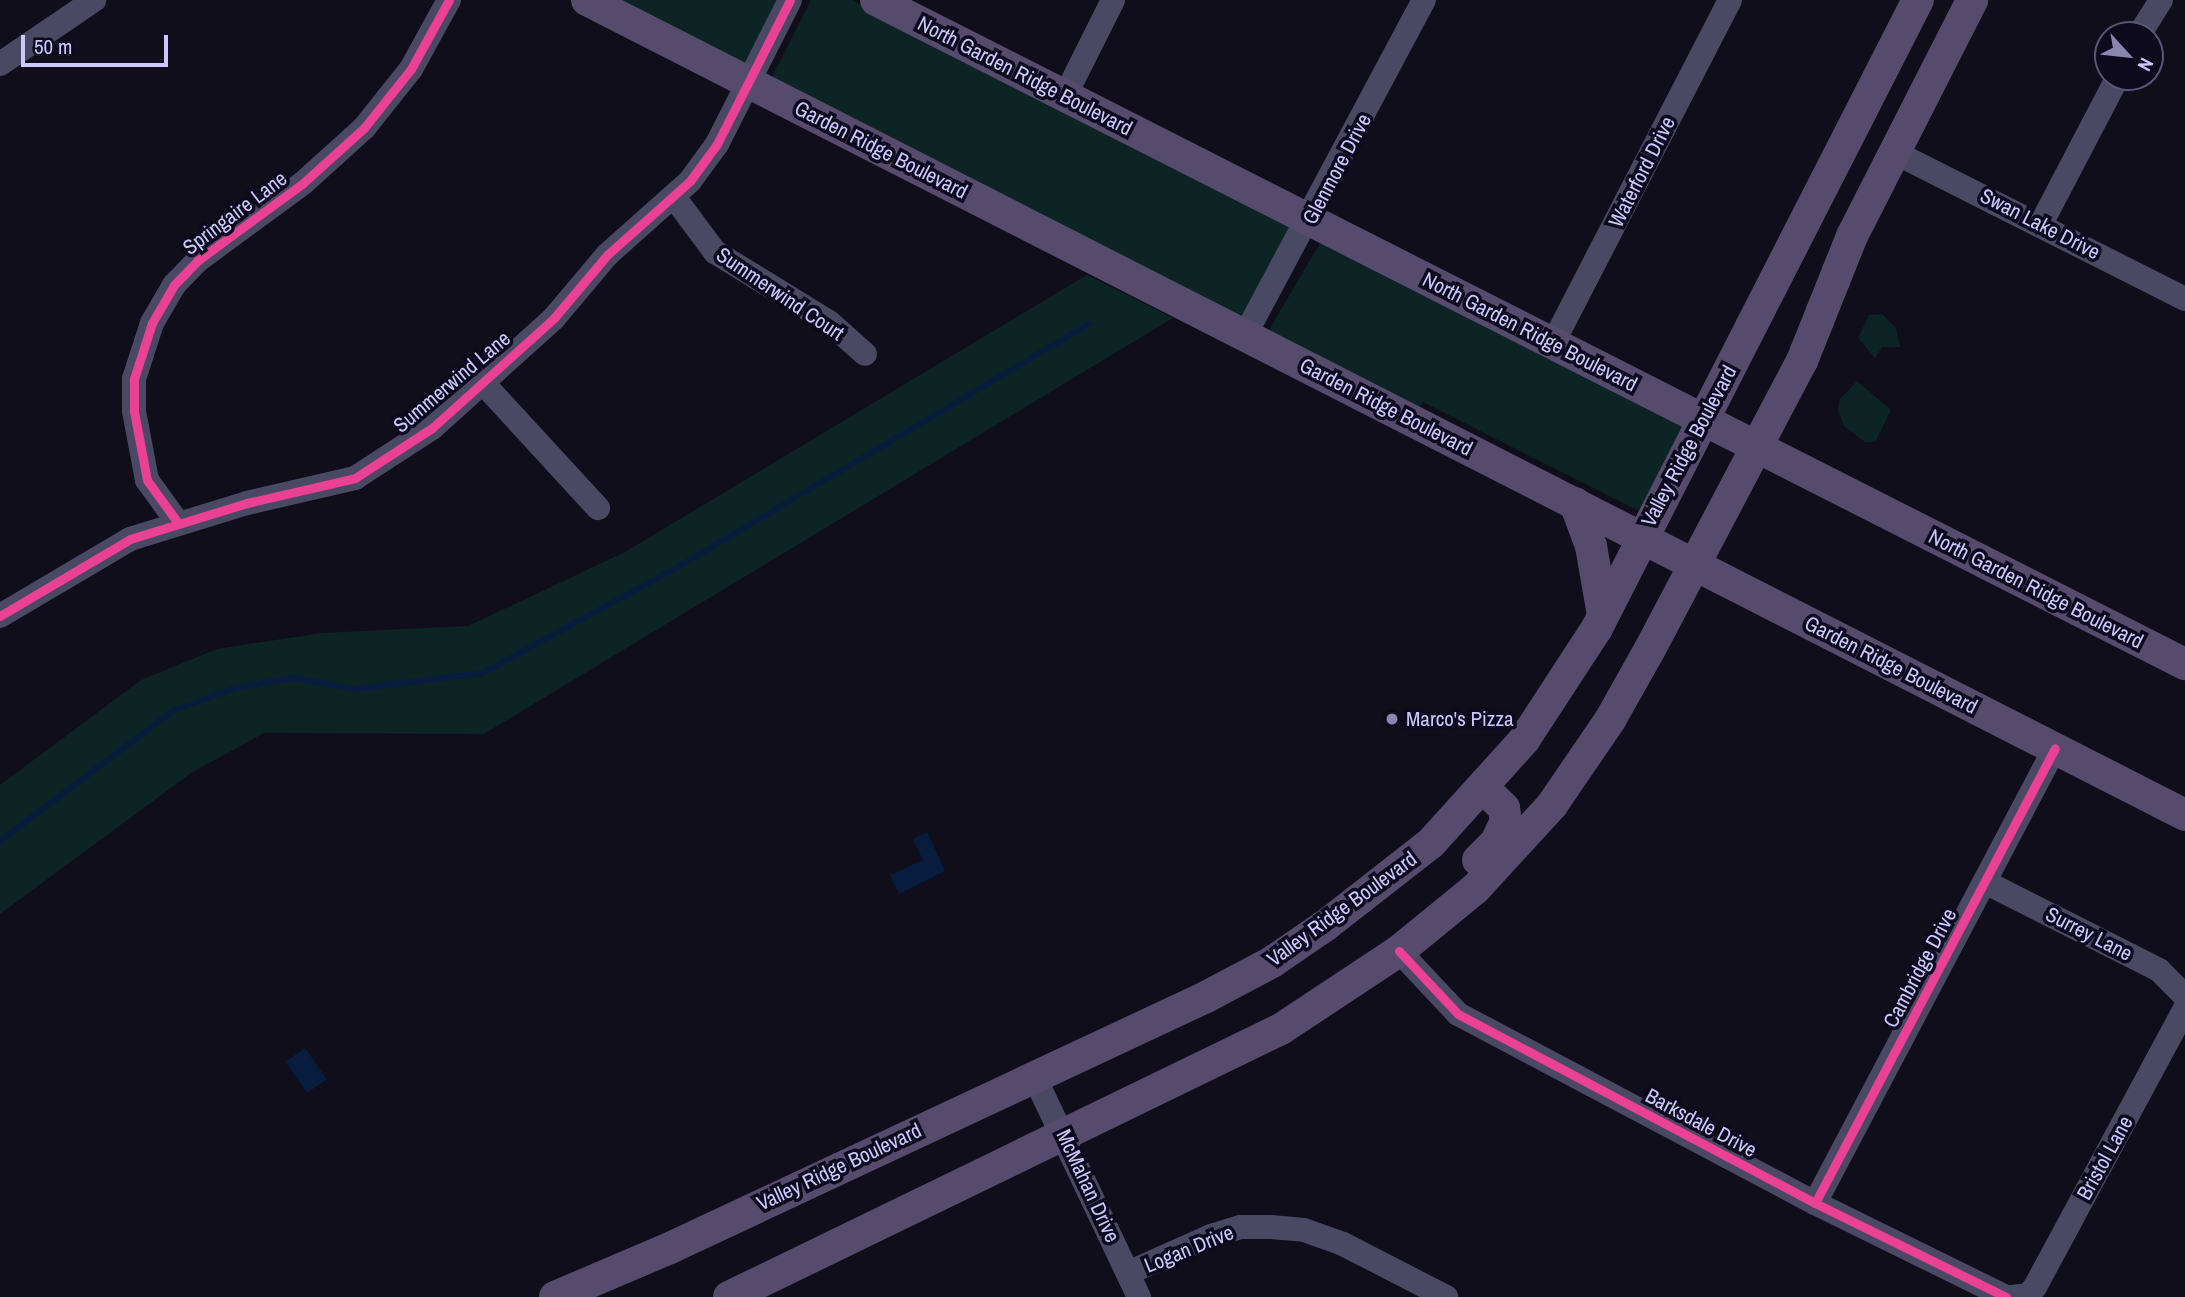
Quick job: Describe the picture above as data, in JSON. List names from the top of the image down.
{
  "streets": {
    "main road": ["North Garden Ridge Boulevard", "Garden Ridge Boulevard", "Valley Ridge Boulevard"],
    "street": [
      "Glenmore Drive",
      "Waterford Drive",
      "Springaire Lane",
      "Swan Lake Drive",
      "Summerwind Court",
      "Summerwind Lane",
      "Surrey Lane",
      "Cambridge Drive",
      "Barksdale Drive",
      "Bristol Lane",
      "McMahan Drive",
      "Logan Drive"
    ]
  },
  "crossings": [
    ["North Garden Ridge Boulevard", "Glenmore Drive"],
    ["North Garden Ridge Boulevard", "Waterford Drive"],
    ["North Garden Ridge Boulevard", "Valley Ridge Boulevard"],
    ["Garden Ridge Boulevard", "Glenmore Drive"],
    ["Garden Ridge Boulevard", "Summerwind Lane"],
    ["Garden Ridge Boulevard", "Valley Ridge Boulevard"],
    ["Garden Ridge Boulevard", "Cambridge Drive"],
    ["Springaire Lane", "Summerwind Lane"],
    ["Summerwind Court", "Summerwind Lane"],
    ["Valley Ridge Boulevard", "McMahan Drive"],
    ["Surrey Lane", "Cambridge Drive"],
    ["Cambridge Drive", "Barksdale Drive"],
    ["McMahan Drive", "Logan Drive"]
  ],
  "places": ["Marco's Pizza"],
  "scale_bar": "50 m",
  "north": "bottom right"
}
